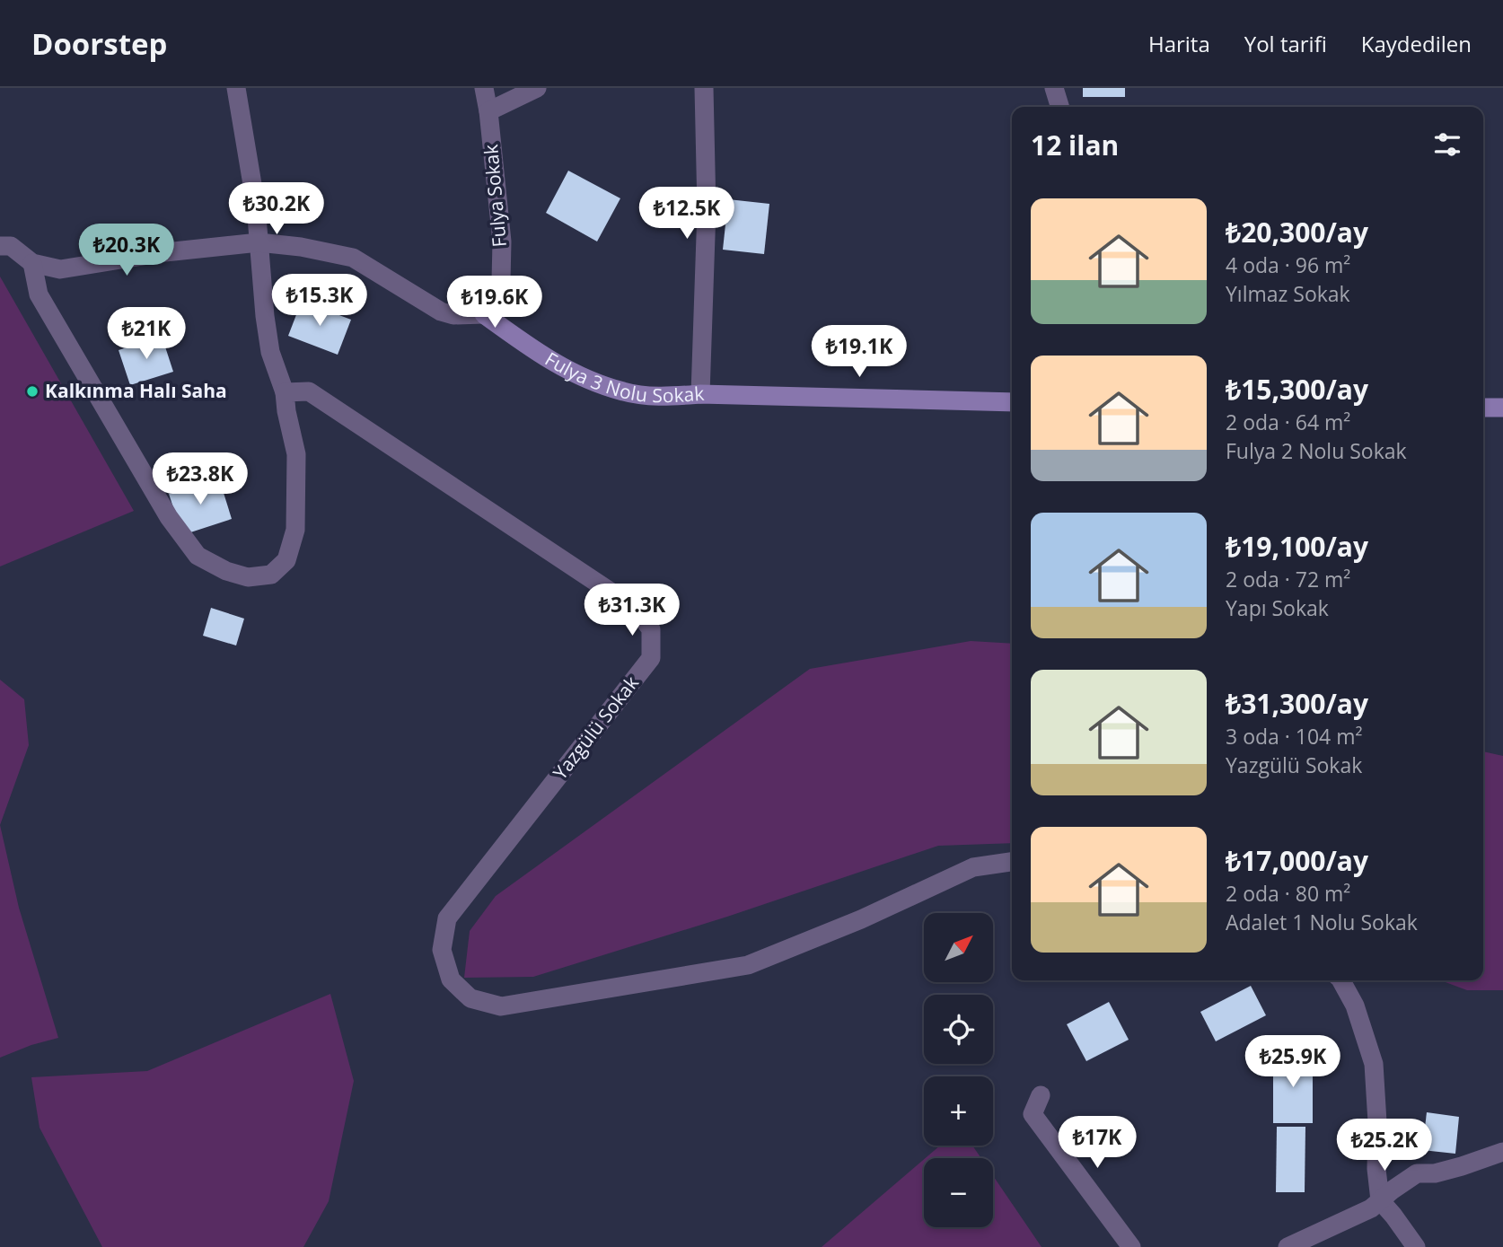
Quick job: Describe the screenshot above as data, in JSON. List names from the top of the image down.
{
  "streets": {
    "street": ["Fulya Sokak", "Fulya 3 Nolu Sokak", "Yazgülü Sokak"]
  },
  "crossings": [
    ["Fulya Sokak", "Fulya 3 Nolu Sokak"]
  ],
  "places": ["Kalkınma Halı Saha"],
  "north": "top right",
  "page": {
    "header": "Doorstep",
    "nav": ["Harita", "Yol tarifi", "Kaydedilen"],
    "heading": "12 ilan",
    "price": [
      "₺30.2K",
      "₺12.5K",
      "₺20.3K",
      "₺15.3K",
      "₺19.6K",
      "₺21K",
      "₺19.1K",
      "₺23.8K",
      "₺31.3K",
      "₺25.9K",
      "₺17K",
      "₺25.2K"
    ],
    "list": [
      {
        "name": "₺20,300/ay",
        "note": "4 oda · 96 m² · Yılmaz Sokak"
      },
      {
        "name": "₺15,300/ay",
        "note": "2 oda · 64 m² · Fulya 2 Nolu Sokak"
      },
      {
        "name": "₺19,100/ay",
        "note": "2 oda · 72 m² · Yapı Sokak"
      },
      {
        "name": "₺31,300/ay",
        "note": "3 oda · 104 m² · Yazgülü Sokak"
      },
      {
        "name": "₺17,000/ay",
        "note": "2 oda · 80 m² · Adalet 1 Nolu Sokak"
      }
    ],
    "map_buttons": ["+", "−"]
  }
}
